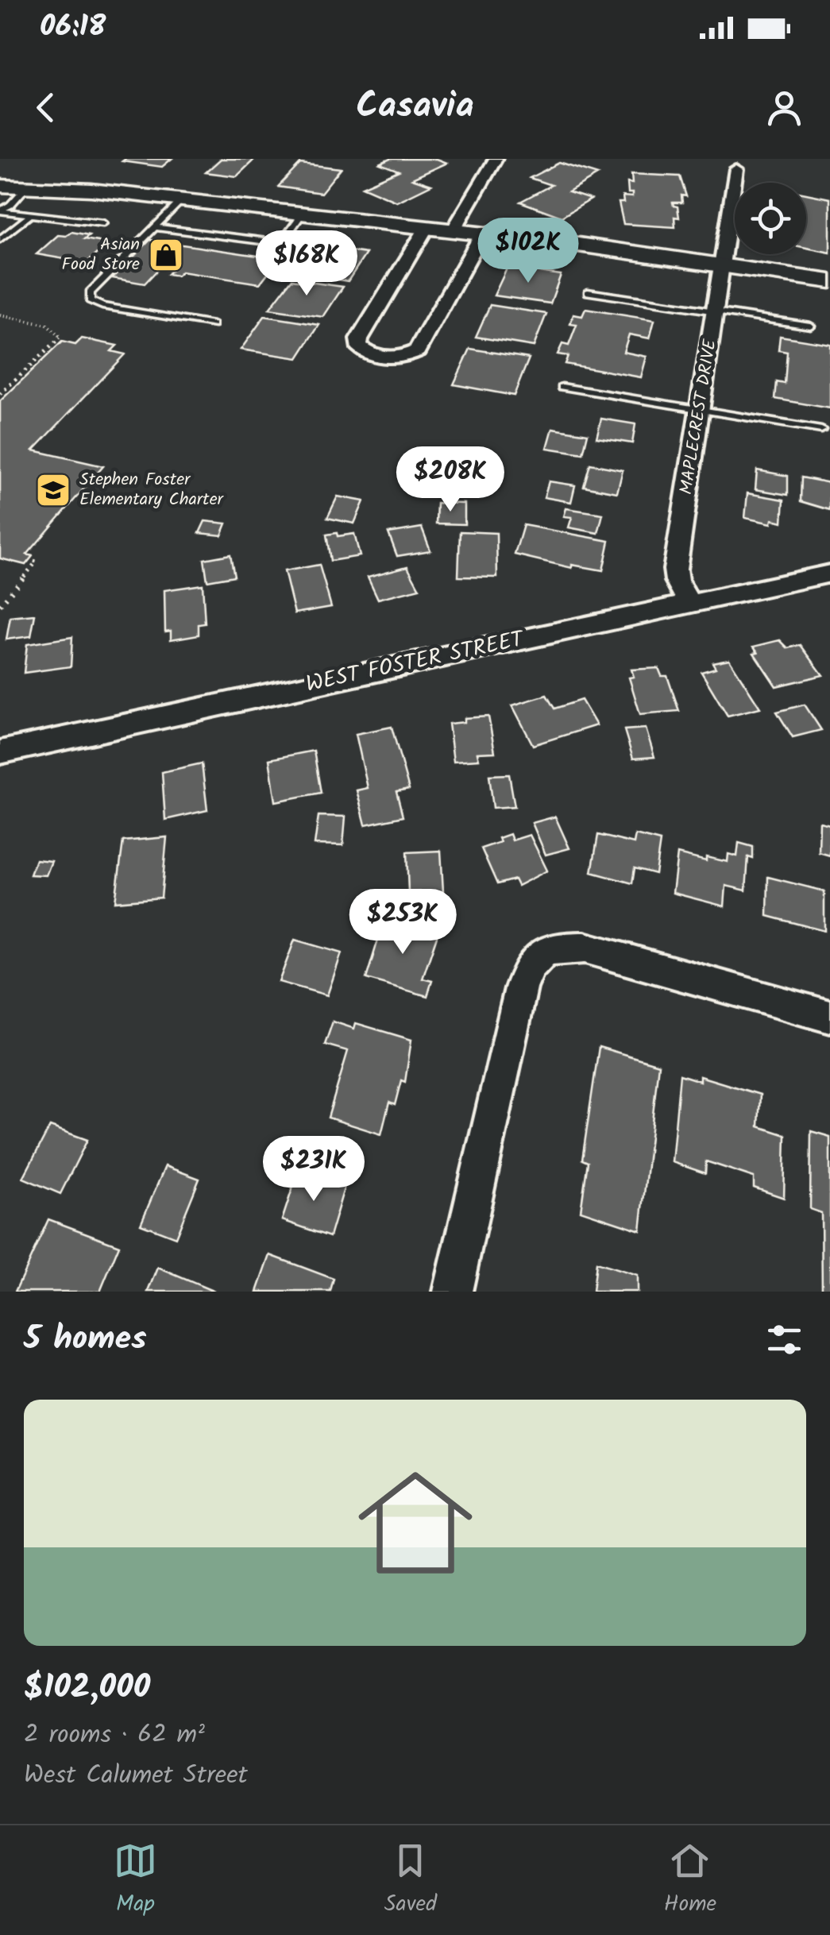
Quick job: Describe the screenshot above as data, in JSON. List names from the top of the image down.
{
  "streets": {
    "street": ["MAPLECREST DRIVE", "WEST FOSTER STREET"]
  },
  "crossings": [
    ["MAPLECREST DRIVE", "WEST FOSTER STREET"]
  ],
  "places": {
    "shop": ["Asian Food Store"],
    "school or university": ["Stephen Foster Elementary Charter"]
  },
  "page": {
    "status": "06:18",
    "header": "Casavia",
    "price": [
      "$102K",
      "$168K",
      "$208K",
      "$253K",
      "$231K"
    ],
    "heading": "5 homes",
    "list": [
      {
        "name": "$102,000",
        "note": "2 rooms · 62 m² · West Calumet Street"
      }
    ],
    "tabs": ["Map", "Saved", "Home"]
  }
}
